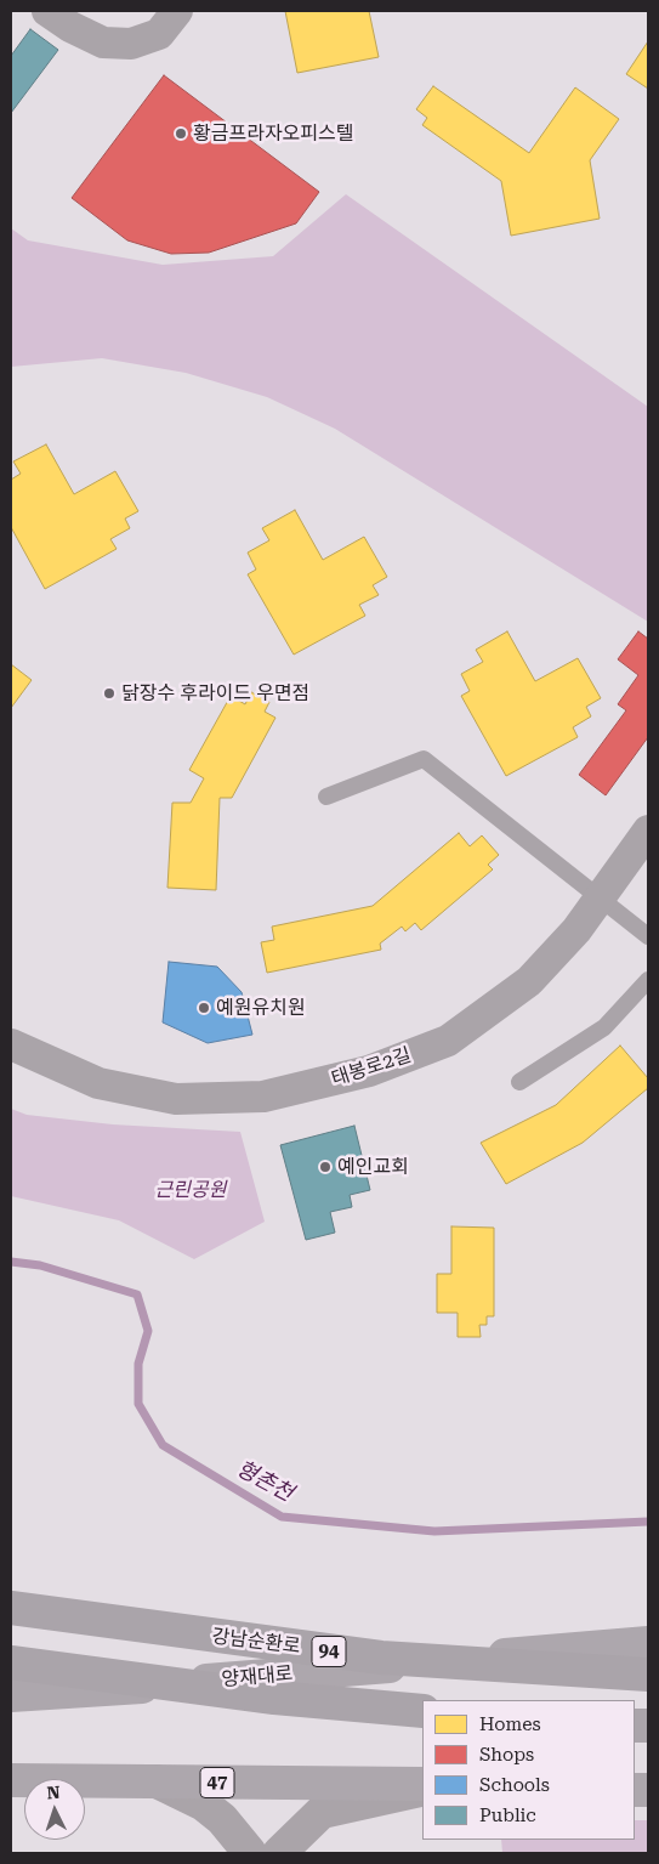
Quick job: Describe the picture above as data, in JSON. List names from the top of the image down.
{
  "streets": {
    "highway": ["강남순환로", "94"],
    "main road": ["양재대로", "47"],
    "street": ["태봉로2길"]
  },
  "water": ["형촌천"],
  "parks": ["근린공원"],
  "places": [
    "황금프라자오피스텔",
    "닭장수 후라이드 우면점",
    "예원유치원",
    "예인교회"
  ],
  "legend": [
    "Homes",
    "Shops",
    "Schools",
    "Public"
  ],
  "north": "top"
}
